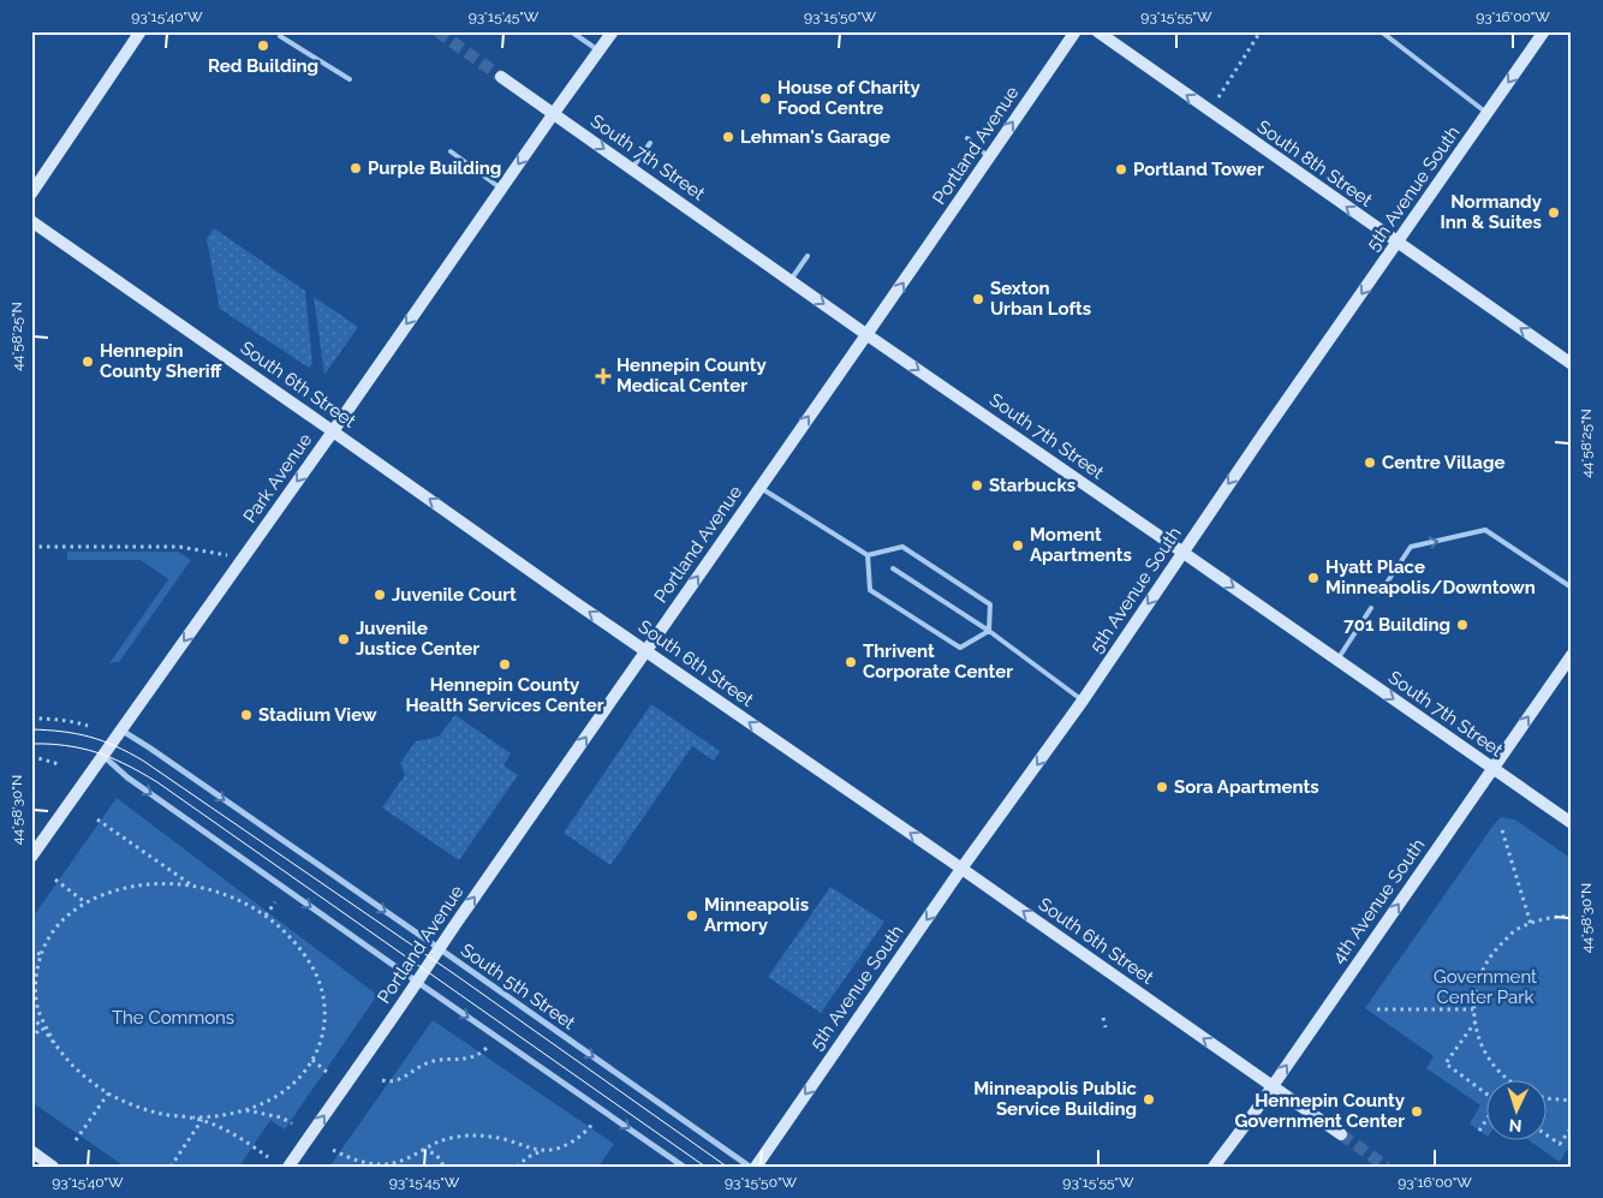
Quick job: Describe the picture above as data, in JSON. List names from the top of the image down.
{
  "streets": {
    "main road": [
      "Portland Avenue",
      "South 7th Street",
      "South 8th Street",
      "5th Avenue South",
      "South 6th Street",
      "Park Avenue",
      "4th Avenue South"
    ],
    "street": ["South 5th Street"]
  },
  "crossings": [
    ["Portland Avenue", "South 7th Street"],
    ["Portland Avenue", "South 6th Street"],
    ["Portland Avenue", "South 5th Street"],
    ["South 7th Street", "5th Avenue South"],
    ["South 7th Street", "Park Avenue"],
    ["South 7th Street", "4th Avenue South"],
    ["South 8th Street", "5th Avenue South"],
    ["5th Avenue South", "South 6th Street"],
    ["South 6th Street", "Park Avenue"],
    ["South 6th Street", "4th Avenue South"],
    ["Park Avenue", "South 5th Street"]
  ],
  "one_way": [
    "Portland Avenue",
    "South 7th Street",
    "South 8th Street",
    "5th Avenue South",
    "South 6th Street",
    "Park Avenue",
    "4th Avenue South"
  ],
  "parks": ["Government Center Park", "The Commons"],
  "places": {
    "other": [
      "Red Building",
      "House of Charity Food Centre",
      "Lehman's Garage",
      "Purple Building",
      "Portland Tower",
      "Normandy Inn & Suites",
      "Sexton Urban Lofts",
      "Hennepin County Sheriff",
      "Centre Village",
      "Starbucks",
      "Moment Apartments",
      "Hyatt Place Minneapolis/Downtown",
      "Juvenile Court",
      "701 Building",
      "Juvenile Justice Center",
      "Thrivent Corporate Center",
      "Hennepin County Health Services Center",
      "Stadium View",
      "Sora Apartments",
      "Minneapolis Armory",
      "Minneapolis Public Service Building",
      "Hennepin County Government Center"
    ],
    "health": ["Hennepin County Medical Center"]
  },
  "north": "bottom",
  "coordinates": [
    "93°15'40\"W",
    "93°15'45\"W",
    "93°15'50\"W",
    "93°15'55\"W",
    "93°16'00\"W",
    "44°58'25\"N",
    "44°58'30\"N"
  ]
}
